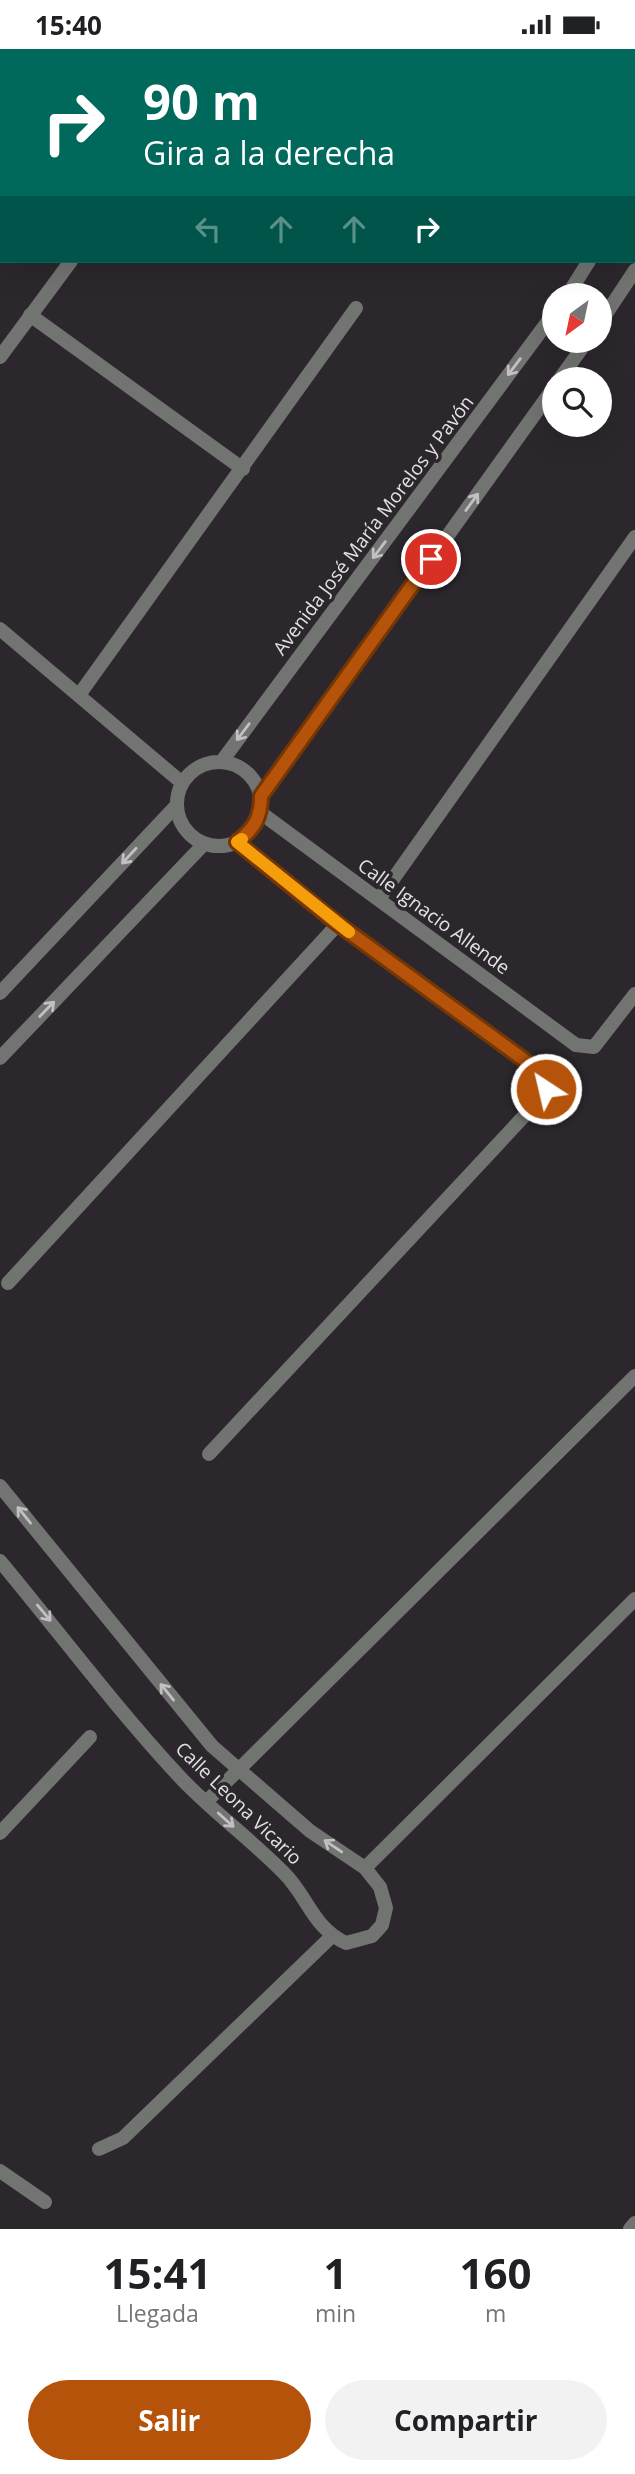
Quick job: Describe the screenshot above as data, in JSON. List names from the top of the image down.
{
  "streets": {
    "street": ["Avenida José María Morelos y Pavón", "Calle Ignacio Allende", "Calle Leona Vicario"]
  },
  "crossings": [
    ["Avenida José María Morelos y Pavón", "Calle Ignacio Allende"]
  ],
  "north": "bottom left",
  "page": {
    "status": "15:40",
    "turn": ["90 m", "Gira a la derecha"],
    "eta": [
      "15:41",
      "Llegada",
      "1",
      "min",
      "160",
      "m"
    ],
    "buttons": ["Salir", "Compartir"]
  }
}
